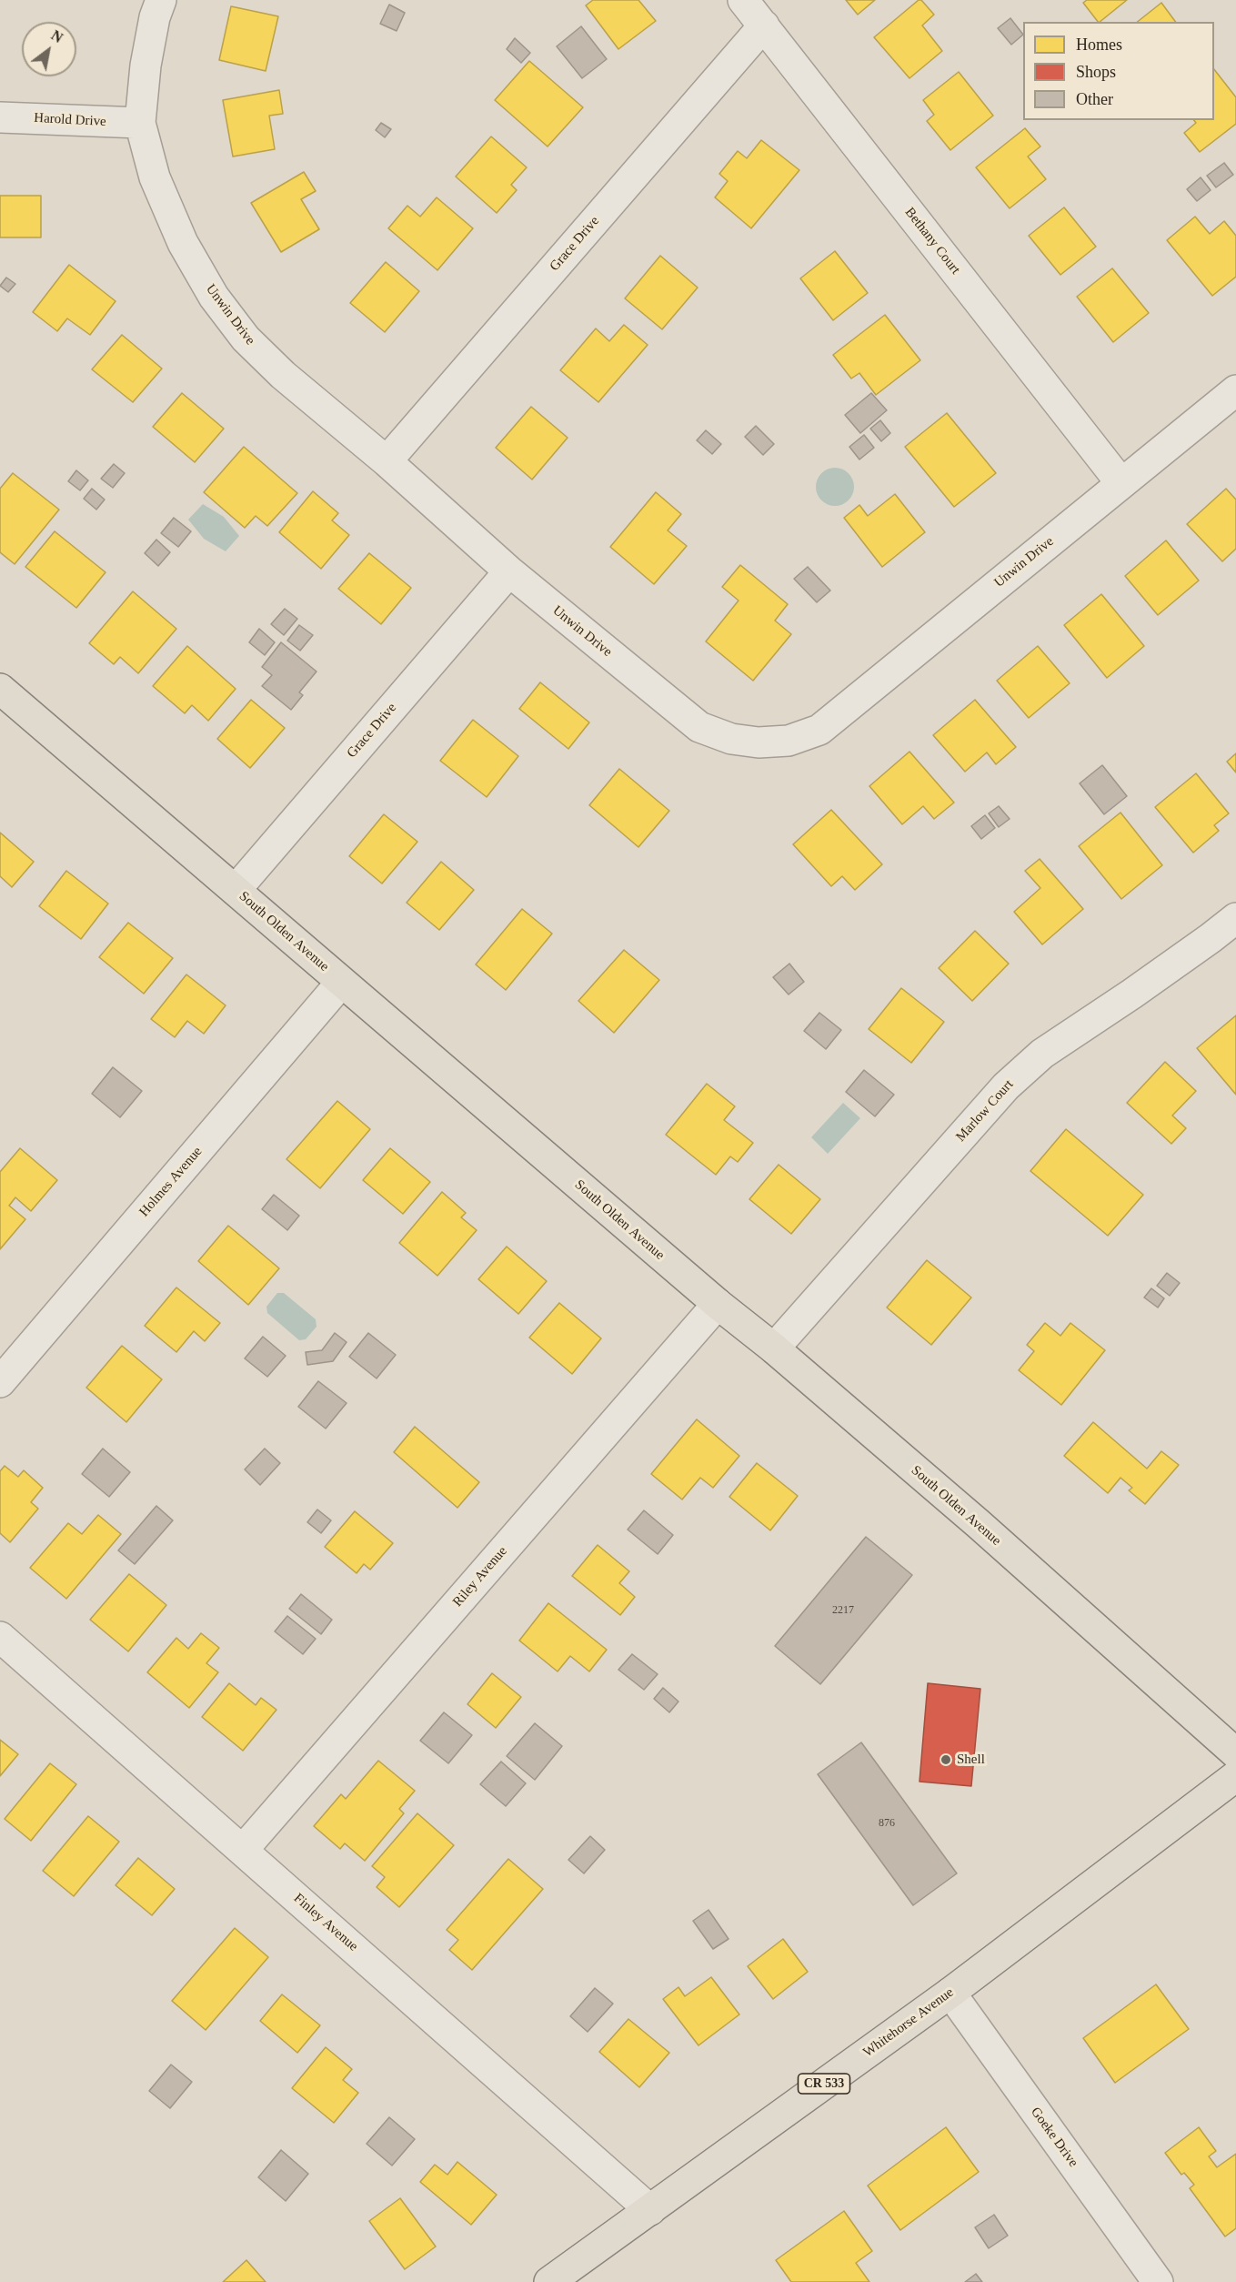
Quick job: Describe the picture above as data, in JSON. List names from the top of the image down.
{
  "streets": {
    "main road": ["South Olden Avenue", "Whitehorse Avenue", "CR 533"],
    "street": [
      "Harold Drive",
      "Bethany Court",
      "Grace Drive",
      "Unwin Drive",
      "Marlow Court",
      "Holmes Avenue",
      "Riley Avenue",
      "Finley Avenue",
      "Goeke Drive"
    ]
  },
  "crossings": [
    ["Harold Drive", "Unwin Drive"],
    ["Bethany Court", "Grace Drive"],
    ["Bethany Court", "Unwin Drive"],
    ["Grace Drive", "Unwin Drive"],
    ["Grace Drive", "South Olden Avenue"],
    ["South Olden Avenue", "Marlow Court"],
    ["South Olden Avenue", "Holmes Avenue"],
    ["South Olden Avenue", "Riley Avenue"],
    ["Riley Avenue", "Finley Avenue"],
    ["Finley Avenue", "Whitehorse Avenue"],
    ["Whitehorse Avenue", "Goeke Drive"]
  ],
  "places": ["Shell"],
  "house_numbers": ["2217", "876"],
  "legend": ["Homes", "Shops", "Other"],
  "north": "top right"
}
